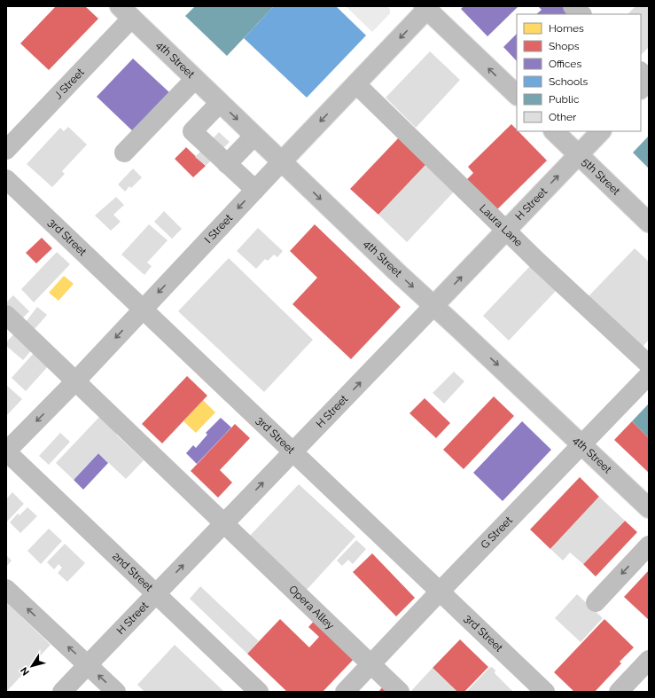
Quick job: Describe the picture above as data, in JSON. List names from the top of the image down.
{
  "streets": {
    "main road": [
      "4th Street",
      "J Street",
      "5th Street",
      "H Street",
      "Laura Lane",
      "I Street",
      "3rd Street",
      "G Street",
      "2nd Street",
      "Opera Alley"
    ]
  },
  "crossings": [
    ["4th Street", "J Street"],
    ["4th Street", "H Street"],
    ["4th Street", "I Street"],
    ["4th Street", "G Street"],
    ["5th Street", "H Street"],
    ["H Street", "Laura Lane"],
    ["H Street", "3rd Street"],
    ["H Street", "2nd Street"],
    ["H Street", "Opera Alley"],
    ["Laura Lane", "I Street"],
    ["I Street", "3rd Street"],
    ["I Street", "2nd Street"],
    ["I Street", "Opera Alley"],
    ["3rd Street", "G Street"],
    ["G Street", "Opera Alley"]
  ],
  "one_way": ["4th Street", "H Street", "I Street"],
  "legend": [
    "Homes",
    "Shops",
    "Offices",
    "Schools",
    "Public",
    "Other"
  ],
  "north": "bottom left"
}
